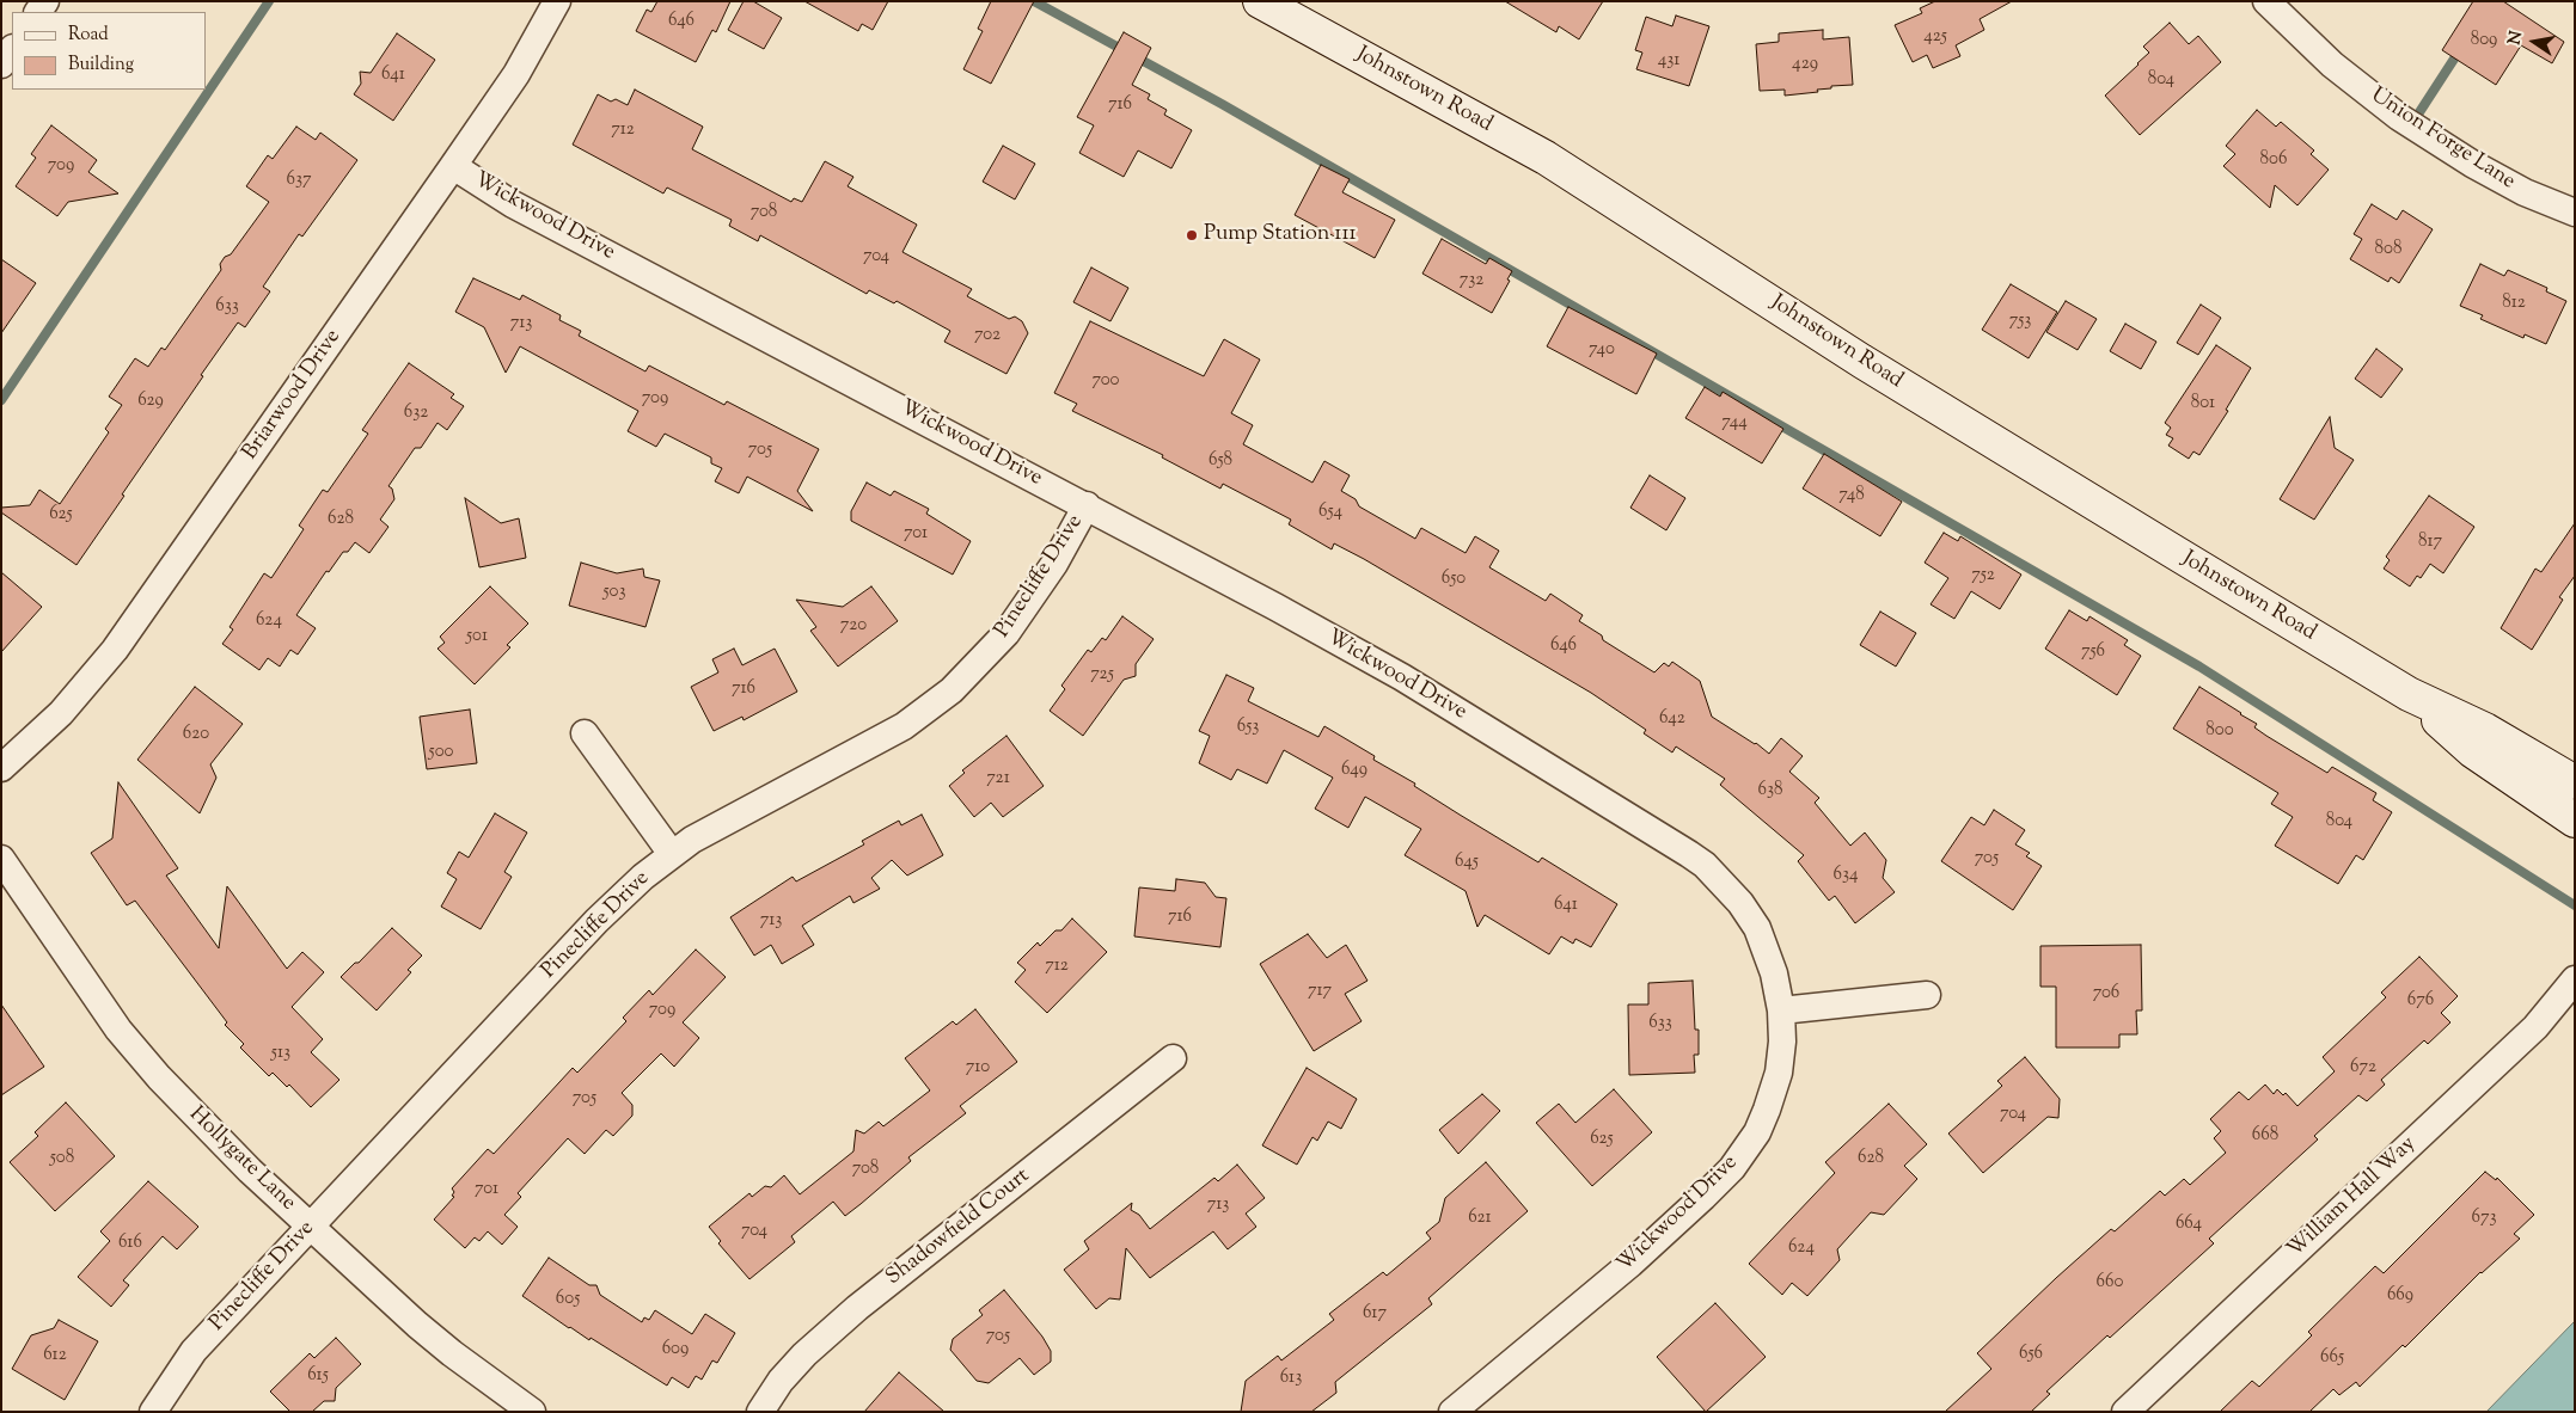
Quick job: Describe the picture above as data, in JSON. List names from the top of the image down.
{
  "streets": {
    "main road": ["Johnstown Road"],
    "street": [
      "Union Forge Lane",
      "Wickwood Drive",
      "Briarwood Drive",
      "Pinecliffe Drive",
      "Hollygate Lane",
      "William Hall Way",
      "Shadowfield Court"
    ]
  },
  "crossings": [
    ["Wickwood Drive", "Briarwood Drive"],
    ["Wickwood Drive", "Pinecliffe Drive"],
    ["Pinecliffe Drive", "Hollygate Lane"]
  ],
  "places": ["Pump Station 111"],
  "house_numbers": [
    "646",
    "425",
    "809",
    "431",
    "429",
    "641",
    "804",
    "716",
    "712",
    "806",
    "709",
    "637",
    "708",
    "808",
    "704",
    "732",
    "812",
    "633",
    "753",
    "713",
    "702",
    "740",
    "700",
    "709",
    "629",
    "801",
    "632",
    "744",
    "705",
    "658",
    "748",
    "654",
    "625",
    "628",
    "701",
    "817",
    "752",
    "650",
    "503",
    "624",
    "720",
    "501",
    "646",
    "756",
    "725",
    "716",
    "642",
    "653",
    "800",
    "620",
    "500",
    "649",
    "721",
    "638",
    "804",
    "705",
    "645",
    "634",
    "641",
    "716",
    "713",
    "712",
    "717",
    "706",
    "676",
    "709",
    "633",
    "513",
    "710",
    "672",
    "705",
    "704",
    "668",
    "625",
    "508",
    "628",
    "708",
    "701",
    "713",
    "621",
    "673",
    "664",
    "704",
    "616",
    "624",
    "660",
    "669",
    "605",
    "617",
    "705",
    "609",
    "656",
    "612",
    "665",
    "615",
    "613"
  ],
  "legend": ["Road", "Building"],
  "north": "left"
}
